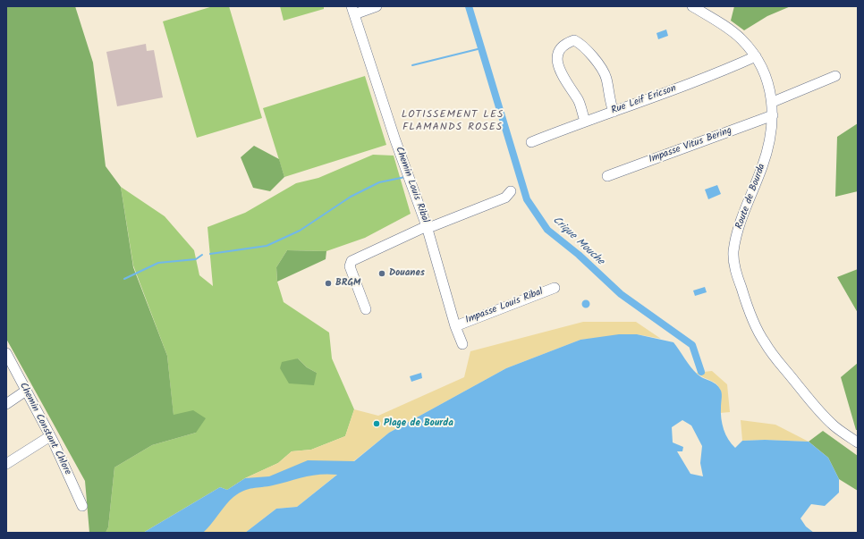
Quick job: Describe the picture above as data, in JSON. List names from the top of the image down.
{
  "streets": {
    "street": [
      "Rue Leif Ericson",
      "Impasse Vitus Bering",
      "Chemin Louis Ribal",
      "Route de Bourda",
      "Impasse Louis Ribal",
      "Chemin Constant Chlore"
    ]
  },
  "crossings": [
    ["Rue Leif Ericson", "Route de Bourda"],
    ["Impasse Vitus Bering", "Route de Bourda"],
    ["Chemin Louis Ribal", "Impasse Louis Ribal"]
  ],
  "districts": ["LOTISSEMENT LES FLAMANDS ROSES"],
  "water": ["Crique Mouche"],
  "places": ["Douanes", "BRGM", "Plage de Bourda"]
}
